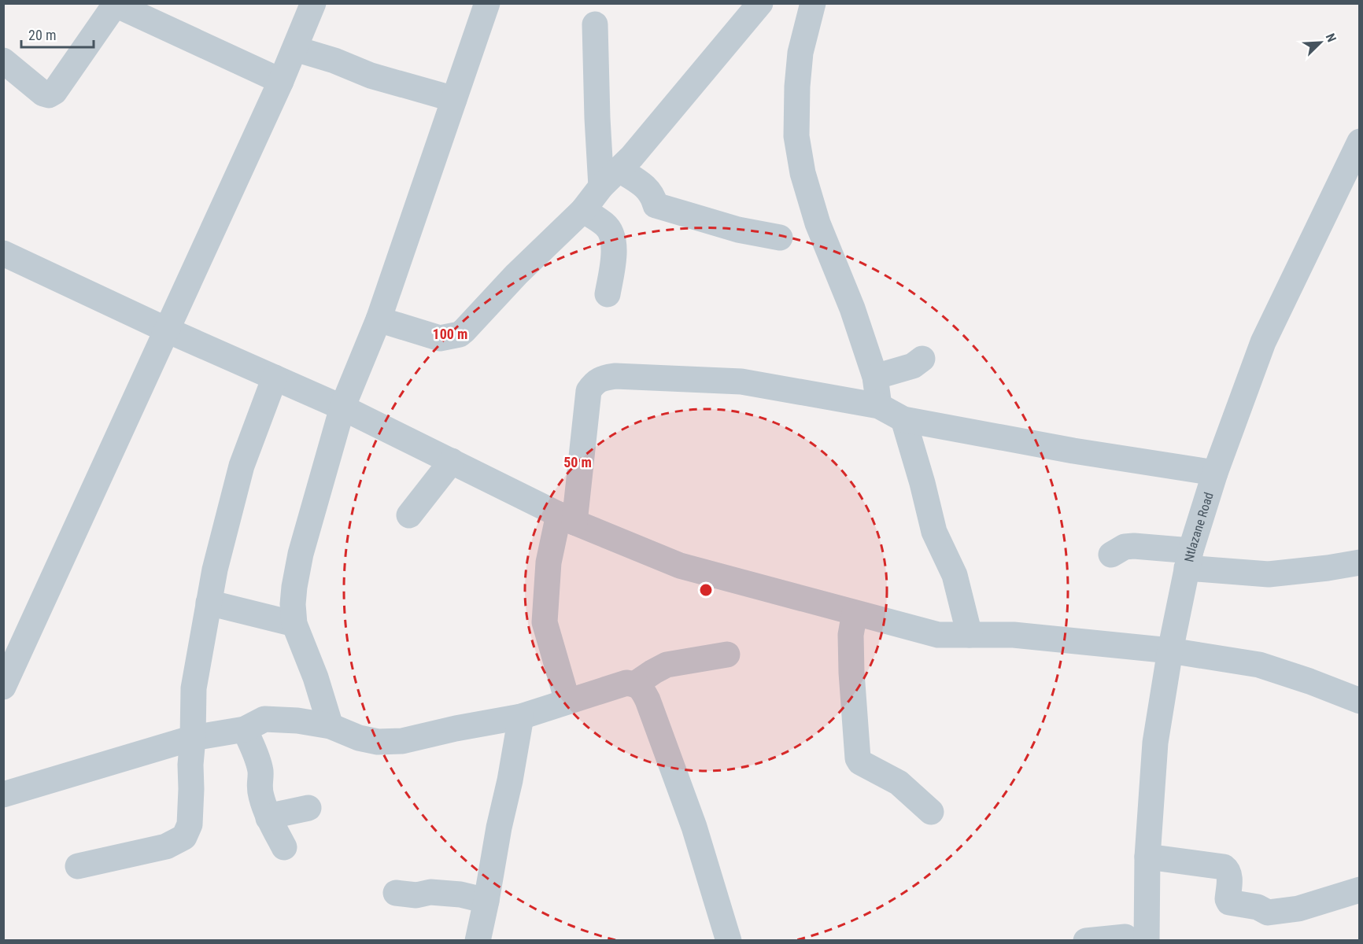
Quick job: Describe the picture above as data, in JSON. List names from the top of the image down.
{
  "streets": {
    "street": ["Ntlazane Road"]
  },
  "scale_bar": "20 m",
  "north": "top right",
  "rings": ["100 m", "50 m"]
}
